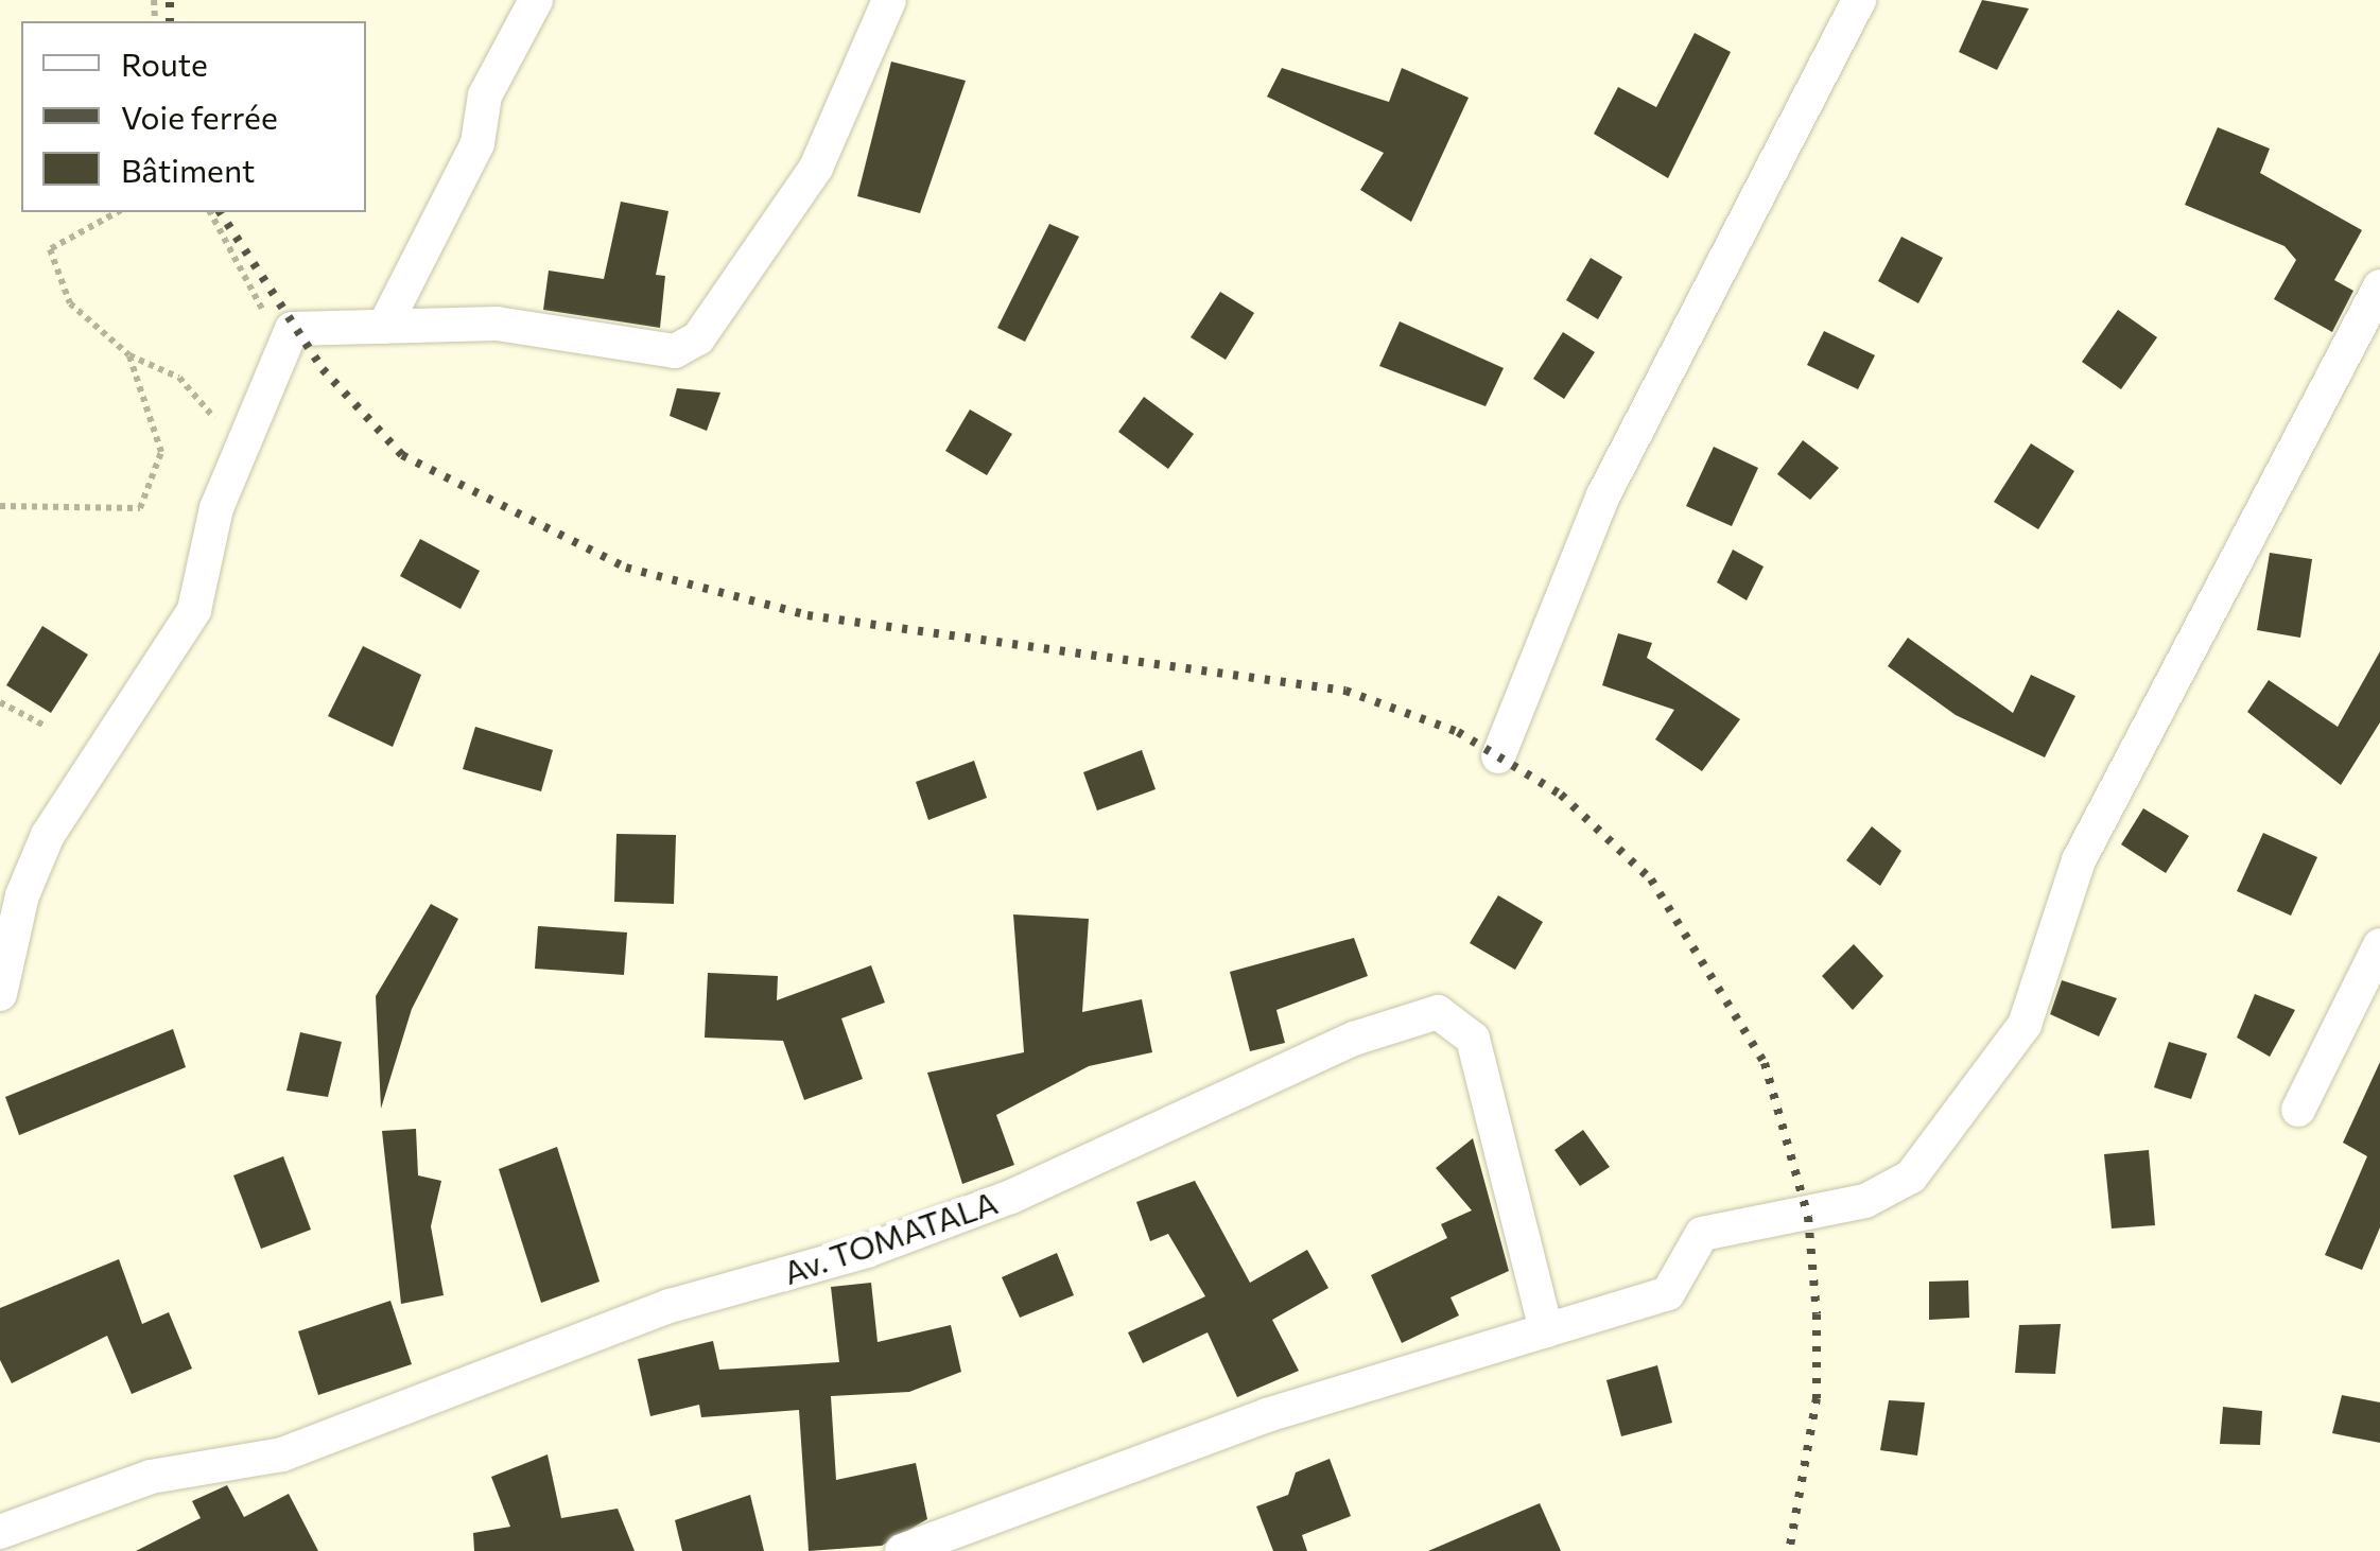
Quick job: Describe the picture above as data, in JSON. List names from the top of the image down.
{
  "streets": {
    "street": ["Av. TOMATALA"]
  },
  "legend": ["Route", "Voie ferrée", "Bâtiment"]
}
